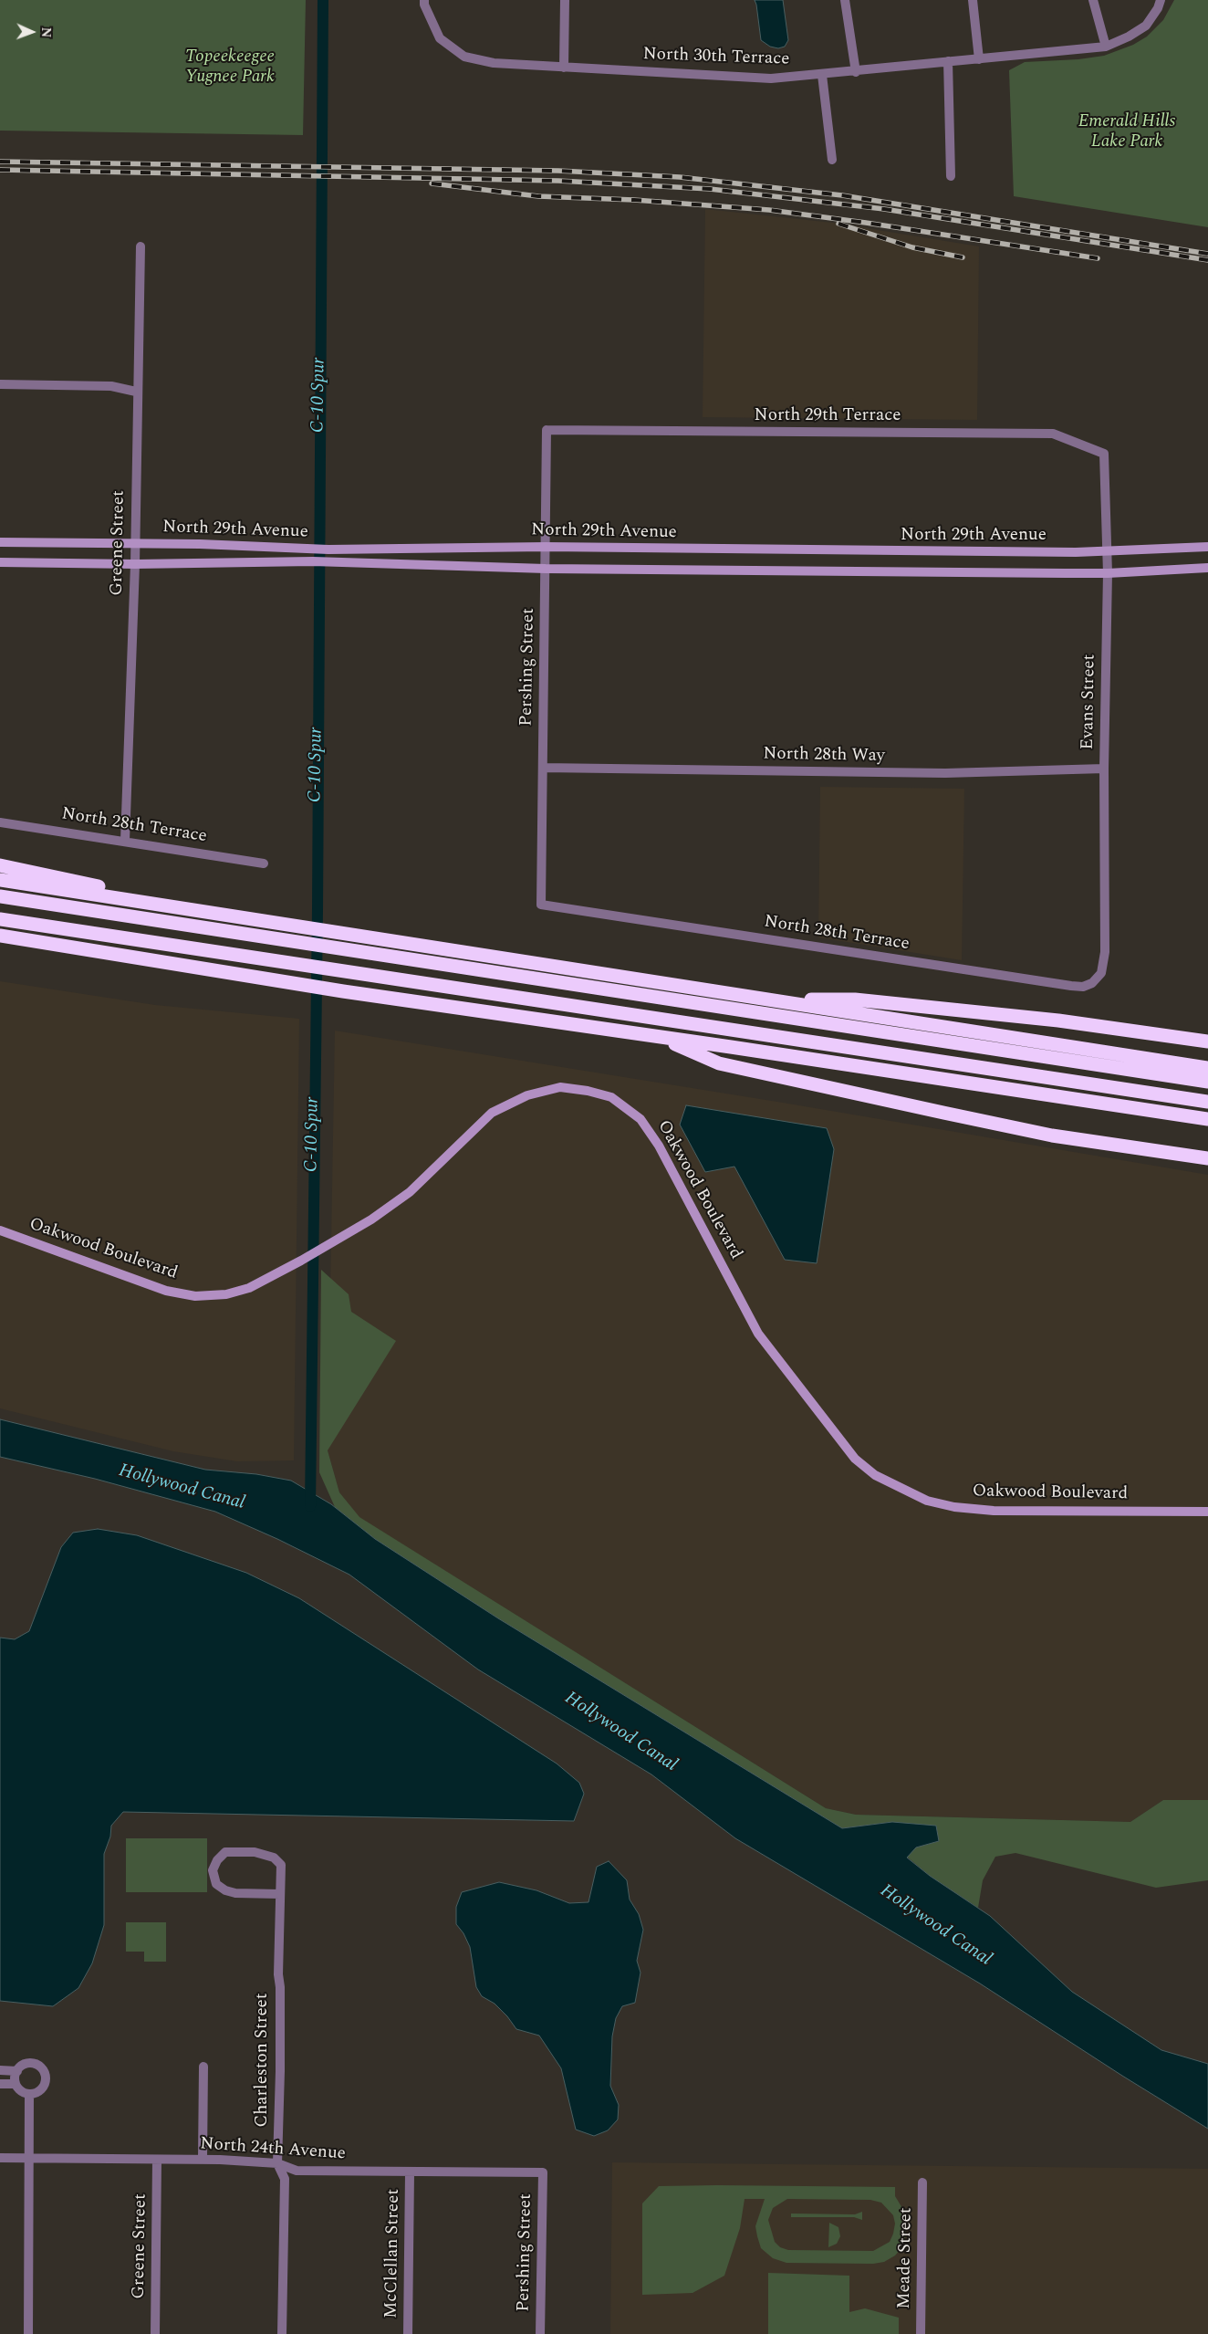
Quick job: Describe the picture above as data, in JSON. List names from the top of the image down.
{
  "streets": {
    "street": [
      "North 30th Terrace",
      "North 29th Terrace",
      "North 29th Avenue",
      "Greene Street",
      "Pershing Street",
      "Evans Street",
      "North 28th Way",
      "North 28th Terrace",
      "Oakwood Boulevard",
      "Charleston Street",
      "North 24th Avenue",
      "McClellan Street",
      "Meade Street"
    ]
  },
  "crossings": [
    ["North 29th Terrace", "Pershing Street"],
    ["North 29th Terrace", "Evans Street"],
    ["North 29th Avenue", "Greene Street"],
    ["North 29th Avenue", "Pershing Street"],
    ["North 29th Avenue", "Evans Street"],
    ["Greene Street", "North 28th Terrace"],
    ["Greene Street", "North 24th Avenue"],
    ["Pershing Street", "North 28th Way"],
    ["Pershing Street", "North 28th Terrace"],
    ["Pershing Street", "North 24th Avenue"],
    ["Evans Street", "North 28th Way"],
    ["Evans Street", "North 28th Terrace"],
    ["Charleston Street", "North 24th Avenue"],
    ["North 24th Avenue", "McClellan Street"]
  ],
  "water": ["C-10 Spur", "Hollywood Canal"],
  "parks": ["Topeekeegee Yugnee Park", "Emerald Hills Lake Park"],
  "north": "right"
}
